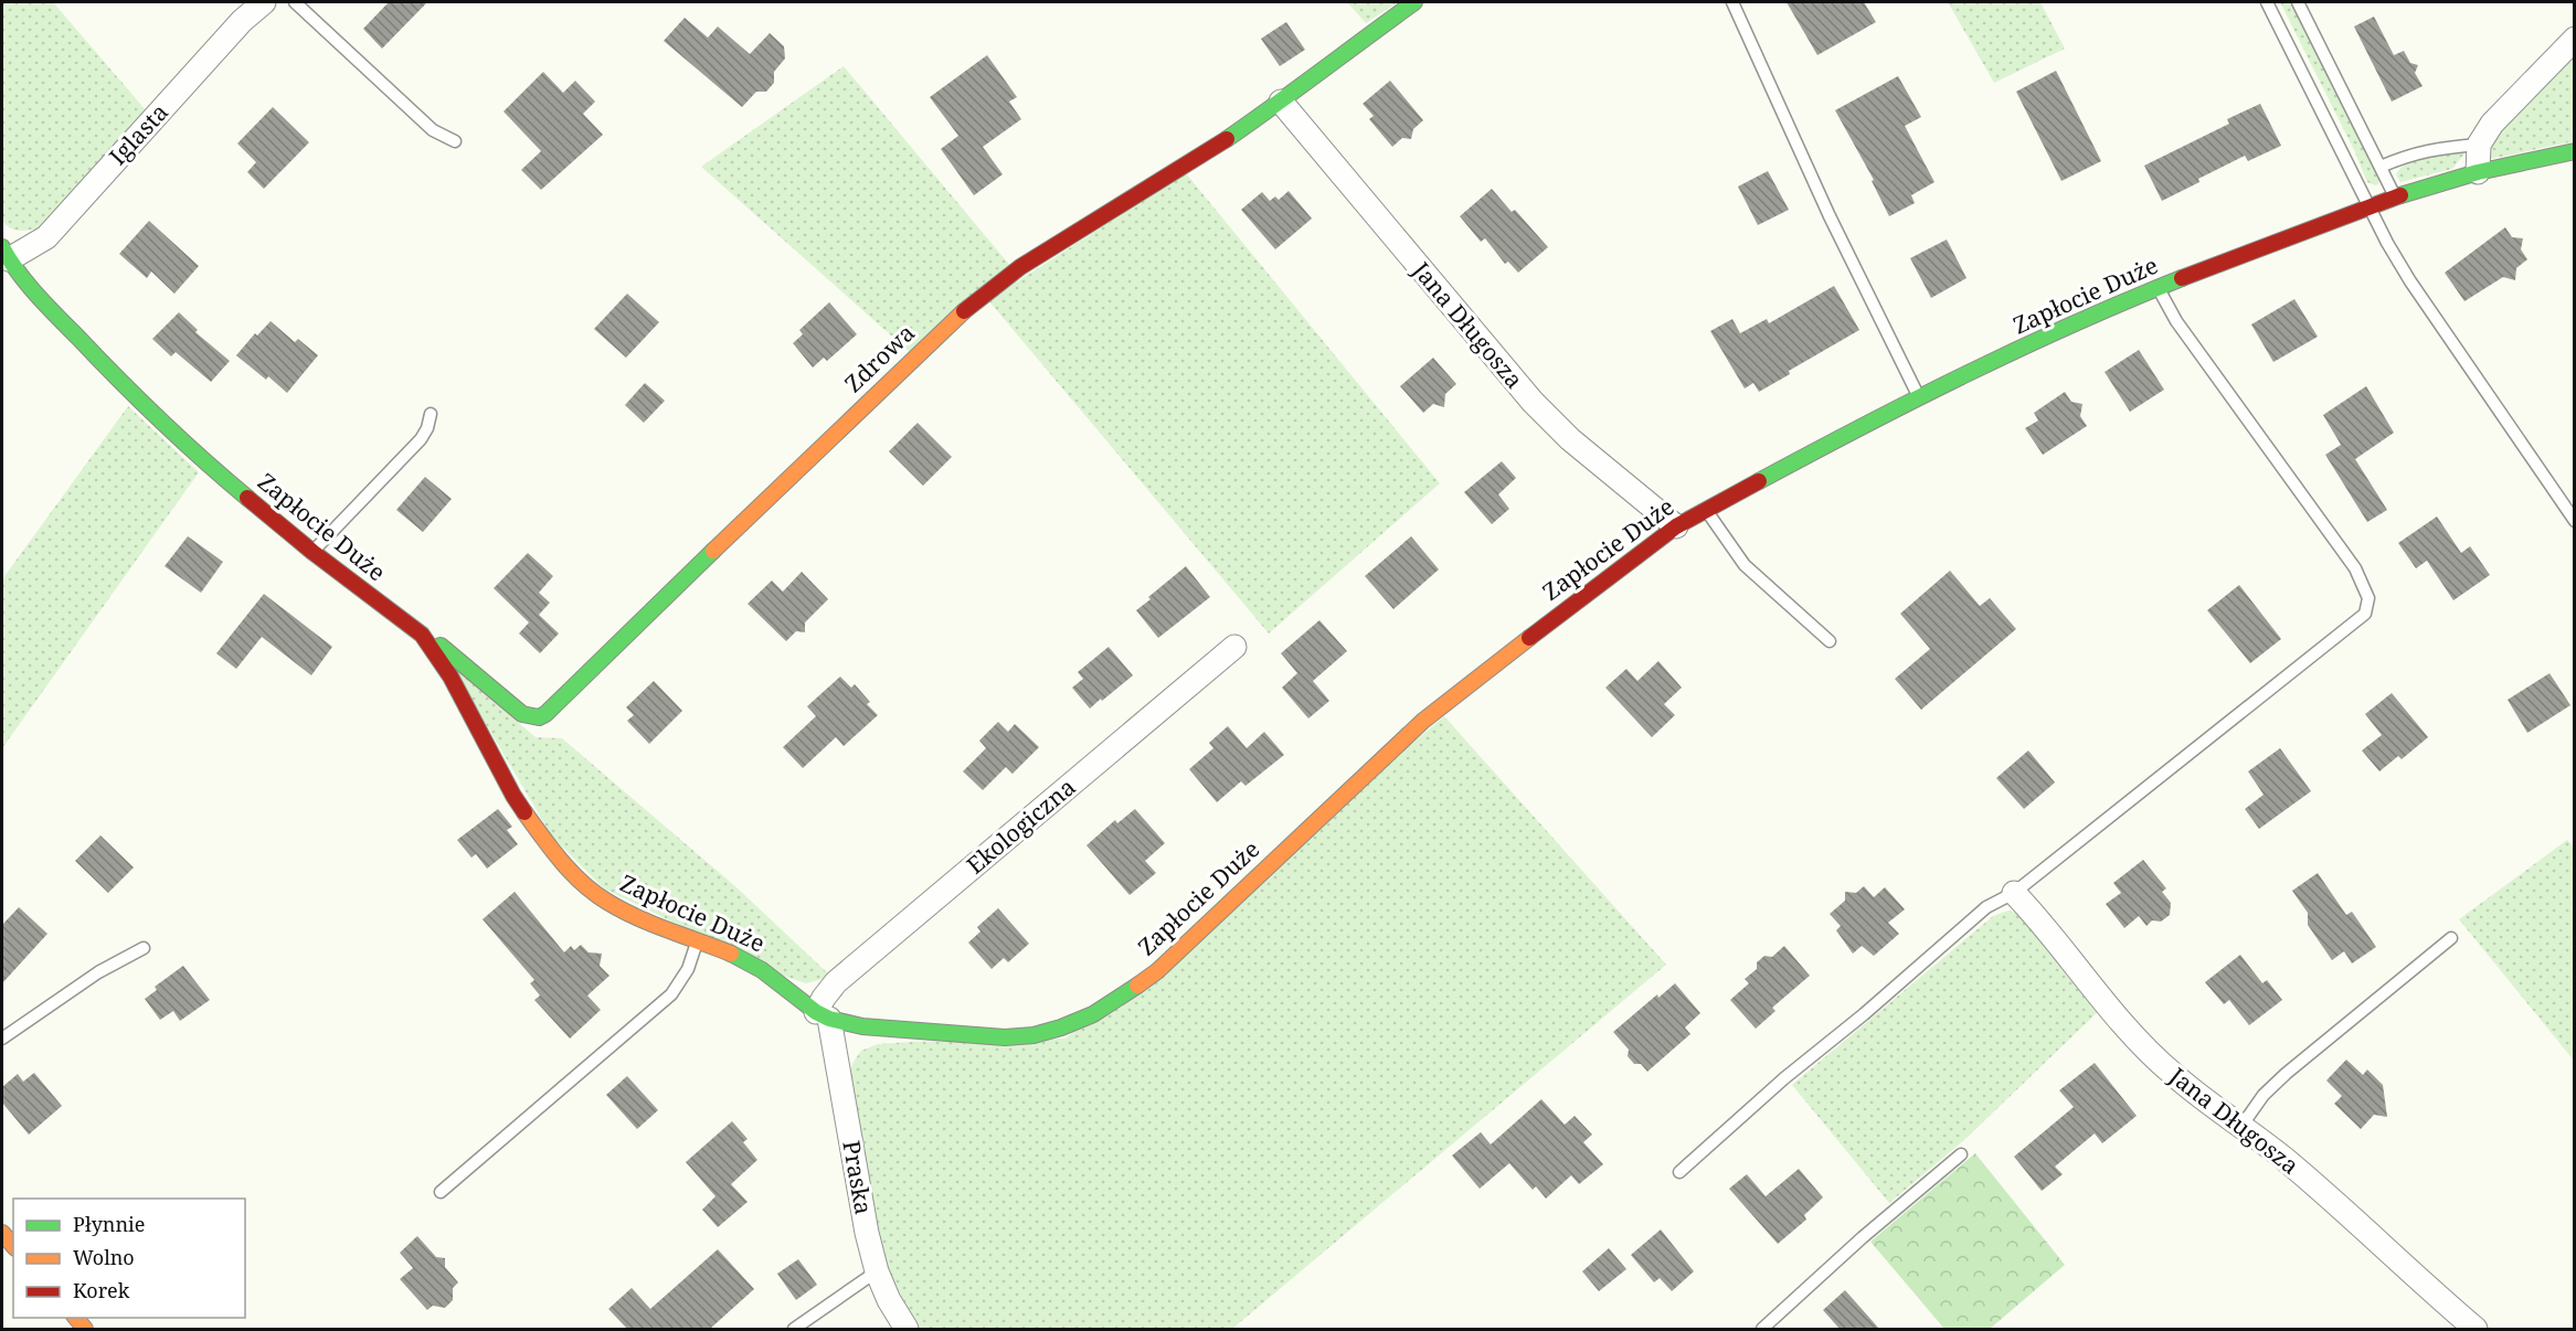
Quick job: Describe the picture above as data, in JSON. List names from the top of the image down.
{
  "streets": {
    "street": [
      "Iglasta",
      "Zapłocie Duże",
      "Jana Długosza",
      "Zdrowa",
      "Ekologiczna",
      "Praska"
    ]
  },
  "crossings": [
    ["Iglasta", "Zapłocie Duże"],
    ["Zapłocie Duże", "Jana Długosza"],
    ["Zapłocie Duże", "Zdrowa"],
    ["Zapłocie Duże", "Ekologiczna"],
    ["Zapłocie Duże", "Praska"],
    ["Jana Długosza", "Zdrowa"],
    ["Ekologiczna", "Praska"]
  ],
  "legend": ["Płynnie", "Wolno", "Korek"]
}
